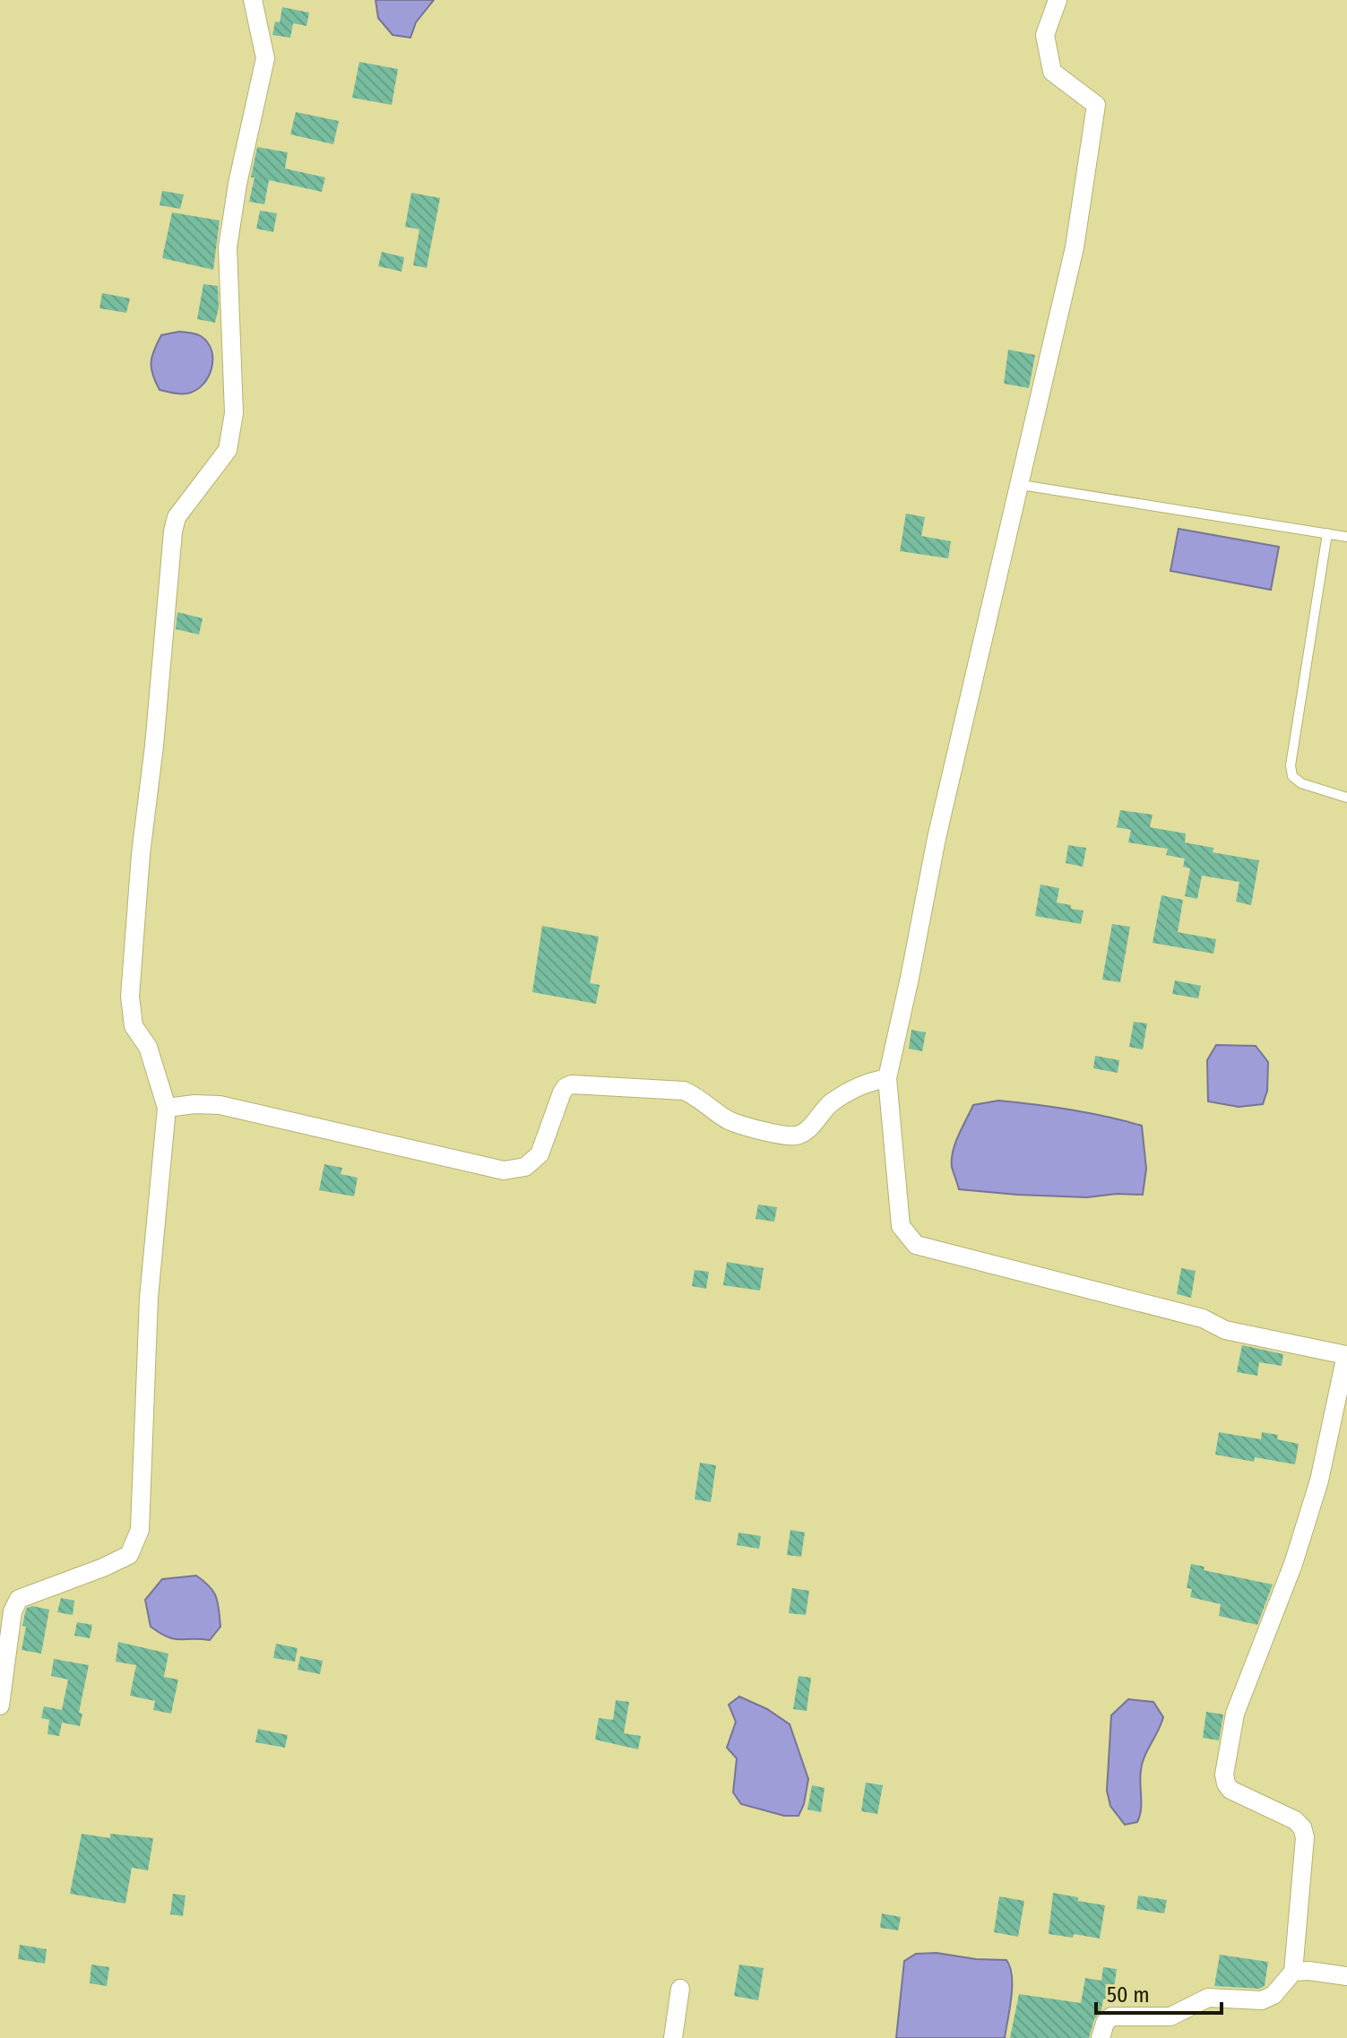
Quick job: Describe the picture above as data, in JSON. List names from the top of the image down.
{
  "scale_bar": "50 m"
}
